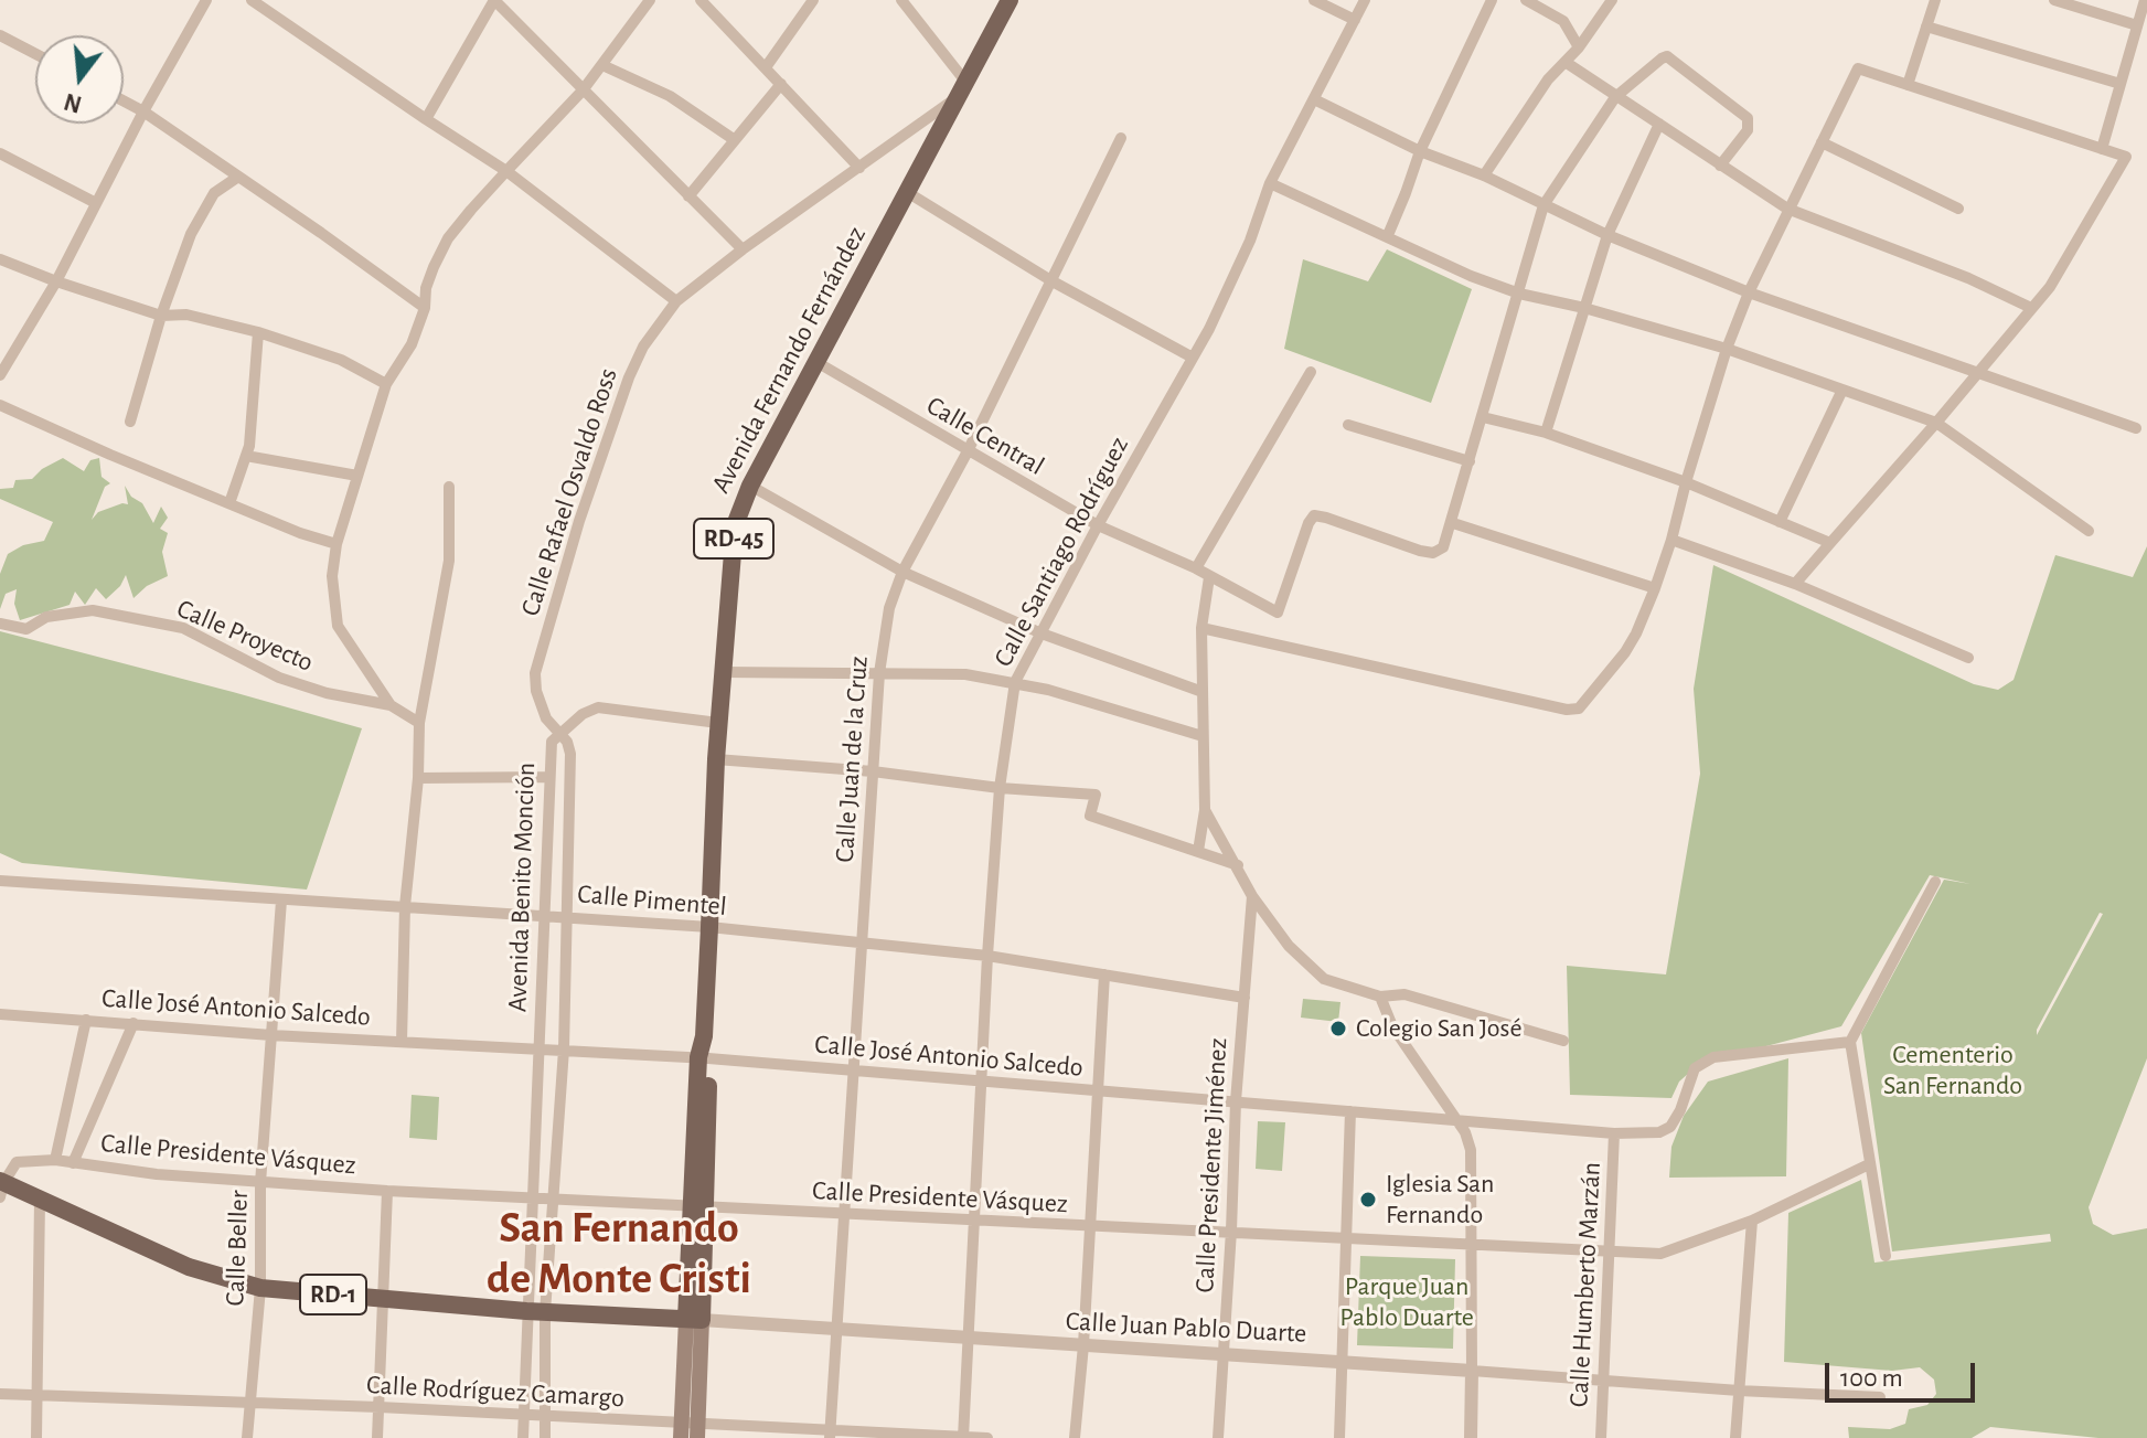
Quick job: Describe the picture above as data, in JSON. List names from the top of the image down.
{
  "streets": {
    "main road": ["Avenida Fernando Fernández", "RD-45", "RD-1"],
    "street": [
      "Calle Central",
      "Calle Rafael Osvaldo Ross",
      "Calle Santiago Rodríguez",
      "Calle Proyecto",
      "Calle Juan de la Cruz",
      "Avenida Benito Monción",
      "Calle Pimentel",
      "Calle José Antonio Salcedo",
      "Calle Presidente Vásquez",
      "Calle Presidente Jiménez",
      "Calle Beller",
      "Calle Humberto Marzán",
      "Calle Juan Pablo Duarte",
      "Calle Rodríguez Camargo"
    ]
  },
  "crossings": [
    ["Avenida Fernando Fernández", "Calle Central"],
    ["Avenida Fernando Fernández", "Calle Rafael Osvaldo Ross"],
    ["Avenida Fernando Fernández", "RD-45"],
    ["Avenida Fernando Fernández", "Calle Pimentel"],
    ["Avenida Fernando Fernández", "Calle José Antonio Salcedo"],
    ["Avenida Fernando Fernández", "Calle Presidente Vásquez"],
    ["Avenida Fernando Fernández", "RD-1"],
    ["Avenida Fernando Fernández", "Calle Juan Pablo Duarte"],
    ["Avenida Fernando Fernández", "Calle Rodríguez Camargo"],
    ["Calle Central", "Calle Santiago Rodríguez"],
    ["Calle Central", "Calle Juan de la Cruz"],
    ["Calle Rafael Osvaldo Ross", "RD-45"],
    ["Calle Rafael Osvaldo Ross", "Avenida Benito Monción"],
    ["Calle Santiago Rodríguez", "Calle Pimentel"],
    ["Calle Santiago Rodríguez", "Calle José Antonio Salcedo"],
    ["Calle Santiago Rodríguez", "Calle Presidente Vásquez"],
    ["Calle Santiago Rodríguez", "Calle Juan Pablo Duarte"],
    ["Calle Santiago Rodríguez", "Calle Rodríguez Camargo"],
    ["Calle Juan de la Cruz", "Calle Pimentel"],
    ["Calle Juan de la Cruz", "Calle José Antonio Salcedo"],
    ["Calle Juan de la Cruz", "Calle Presidente Vásquez"],
    ["Calle Juan de la Cruz", "Calle Juan Pablo Duarte"],
    ["Calle Juan de la Cruz", "Calle Rodríguez Camargo"],
    ["Avenida Benito Monción", "Calle Pimentel"],
    ["Avenida Benito Monción", "Calle José Antonio Salcedo"],
    ["Avenida Benito Monción", "Calle Presidente Vásquez"],
    ["Avenida Benito Monción", "RD-1"],
    ["Avenida Benito Monción", "Calle Rodríguez Camargo"],
    ["Calle Pimentel", "Calle Presidente Jiménez"],
    ["Calle Pimentel", "Calle Beller"],
    ["Calle José Antonio Salcedo", "Calle Presidente Jiménez"],
    ["Calle José Antonio Salcedo", "Calle Beller"],
    ["Calle José Antonio Salcedo", "Calle Humberto Marzán"],
    ["Calle Presidente Vásquez", "Calle Presidente Jiménez"],
    ["Calle Presidente Vásquez", "Calle Beller"],
    ["Calle Presidente Vásquez", "Calle Humberto Marzán"],
    ["Calle Presidente Vásquez", "RD-1"],
    ["Calle Presidente Jiménez", "Calle Juan Pablo Duarte"],
    ["Calle Beller", "RD-1"],
    ["Calle Beller", "Calle Rodríguez Camargo"],
    ["Calle Humberto Marzán", "Calle Juan Pablo Duarte"],
    ["RD-1", "Calle Juan Pablo Duarte"]
  ],
  "districts": ["San Fernando de Monte Cristi"],
  "parks": ["Cementerio San Fernando", "Parque Juan Pablo Duarte"],
  "places": ["Colegio San José", "Iglesia San Fernando"],
  "scale_bar": "100 m",
  "north": "bottom"
}
